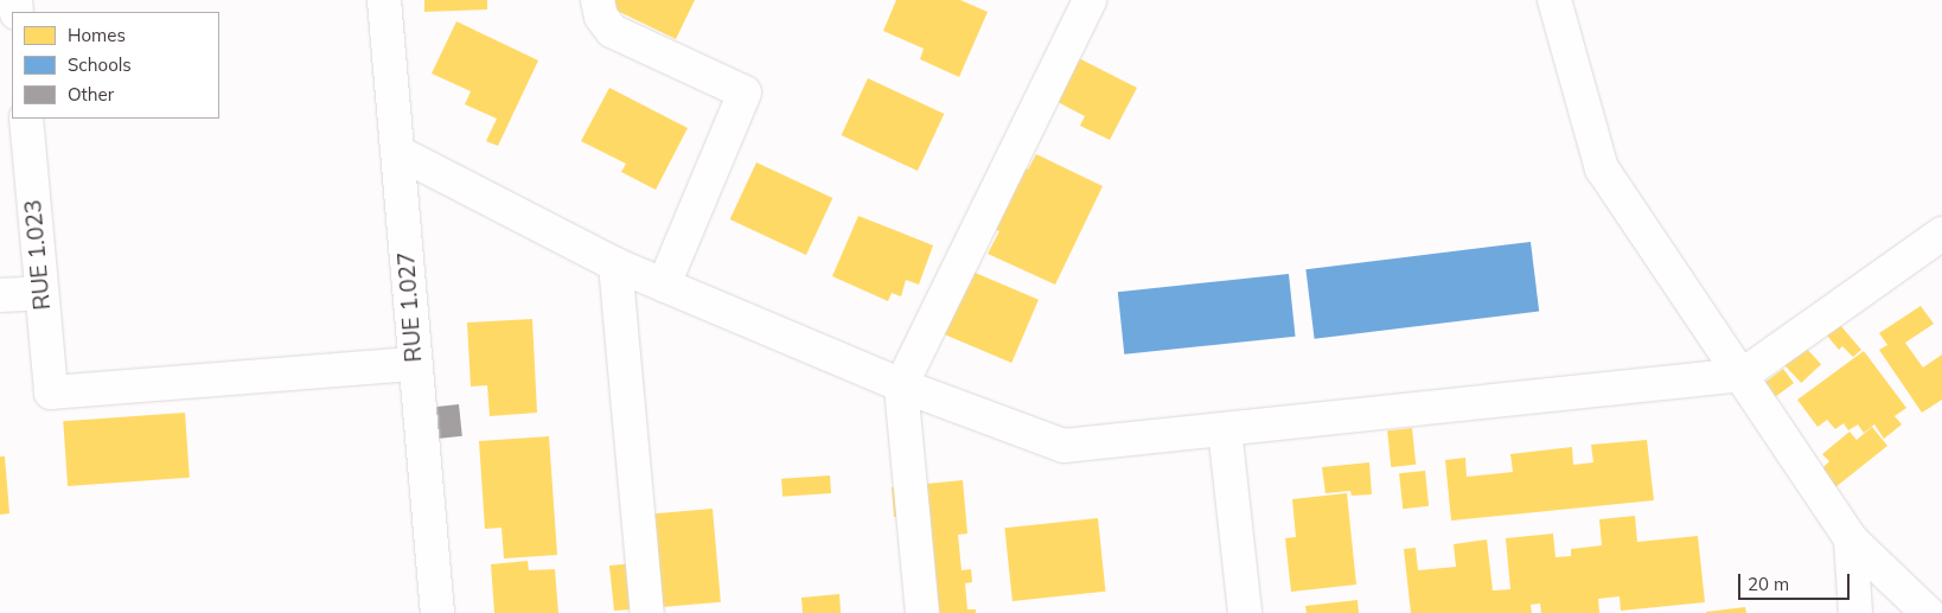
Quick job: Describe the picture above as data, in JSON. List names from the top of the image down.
{
  "streets": {
    "street": ["RUE 1.023", "RUE 1.027"]
  },
  "crossings": [
    ["RUE 1.023", "RUE 1.027"]
  ],
  "legend": ["Homes", "Schools", "Other"],
  "scale_bar": "20 m"
}
